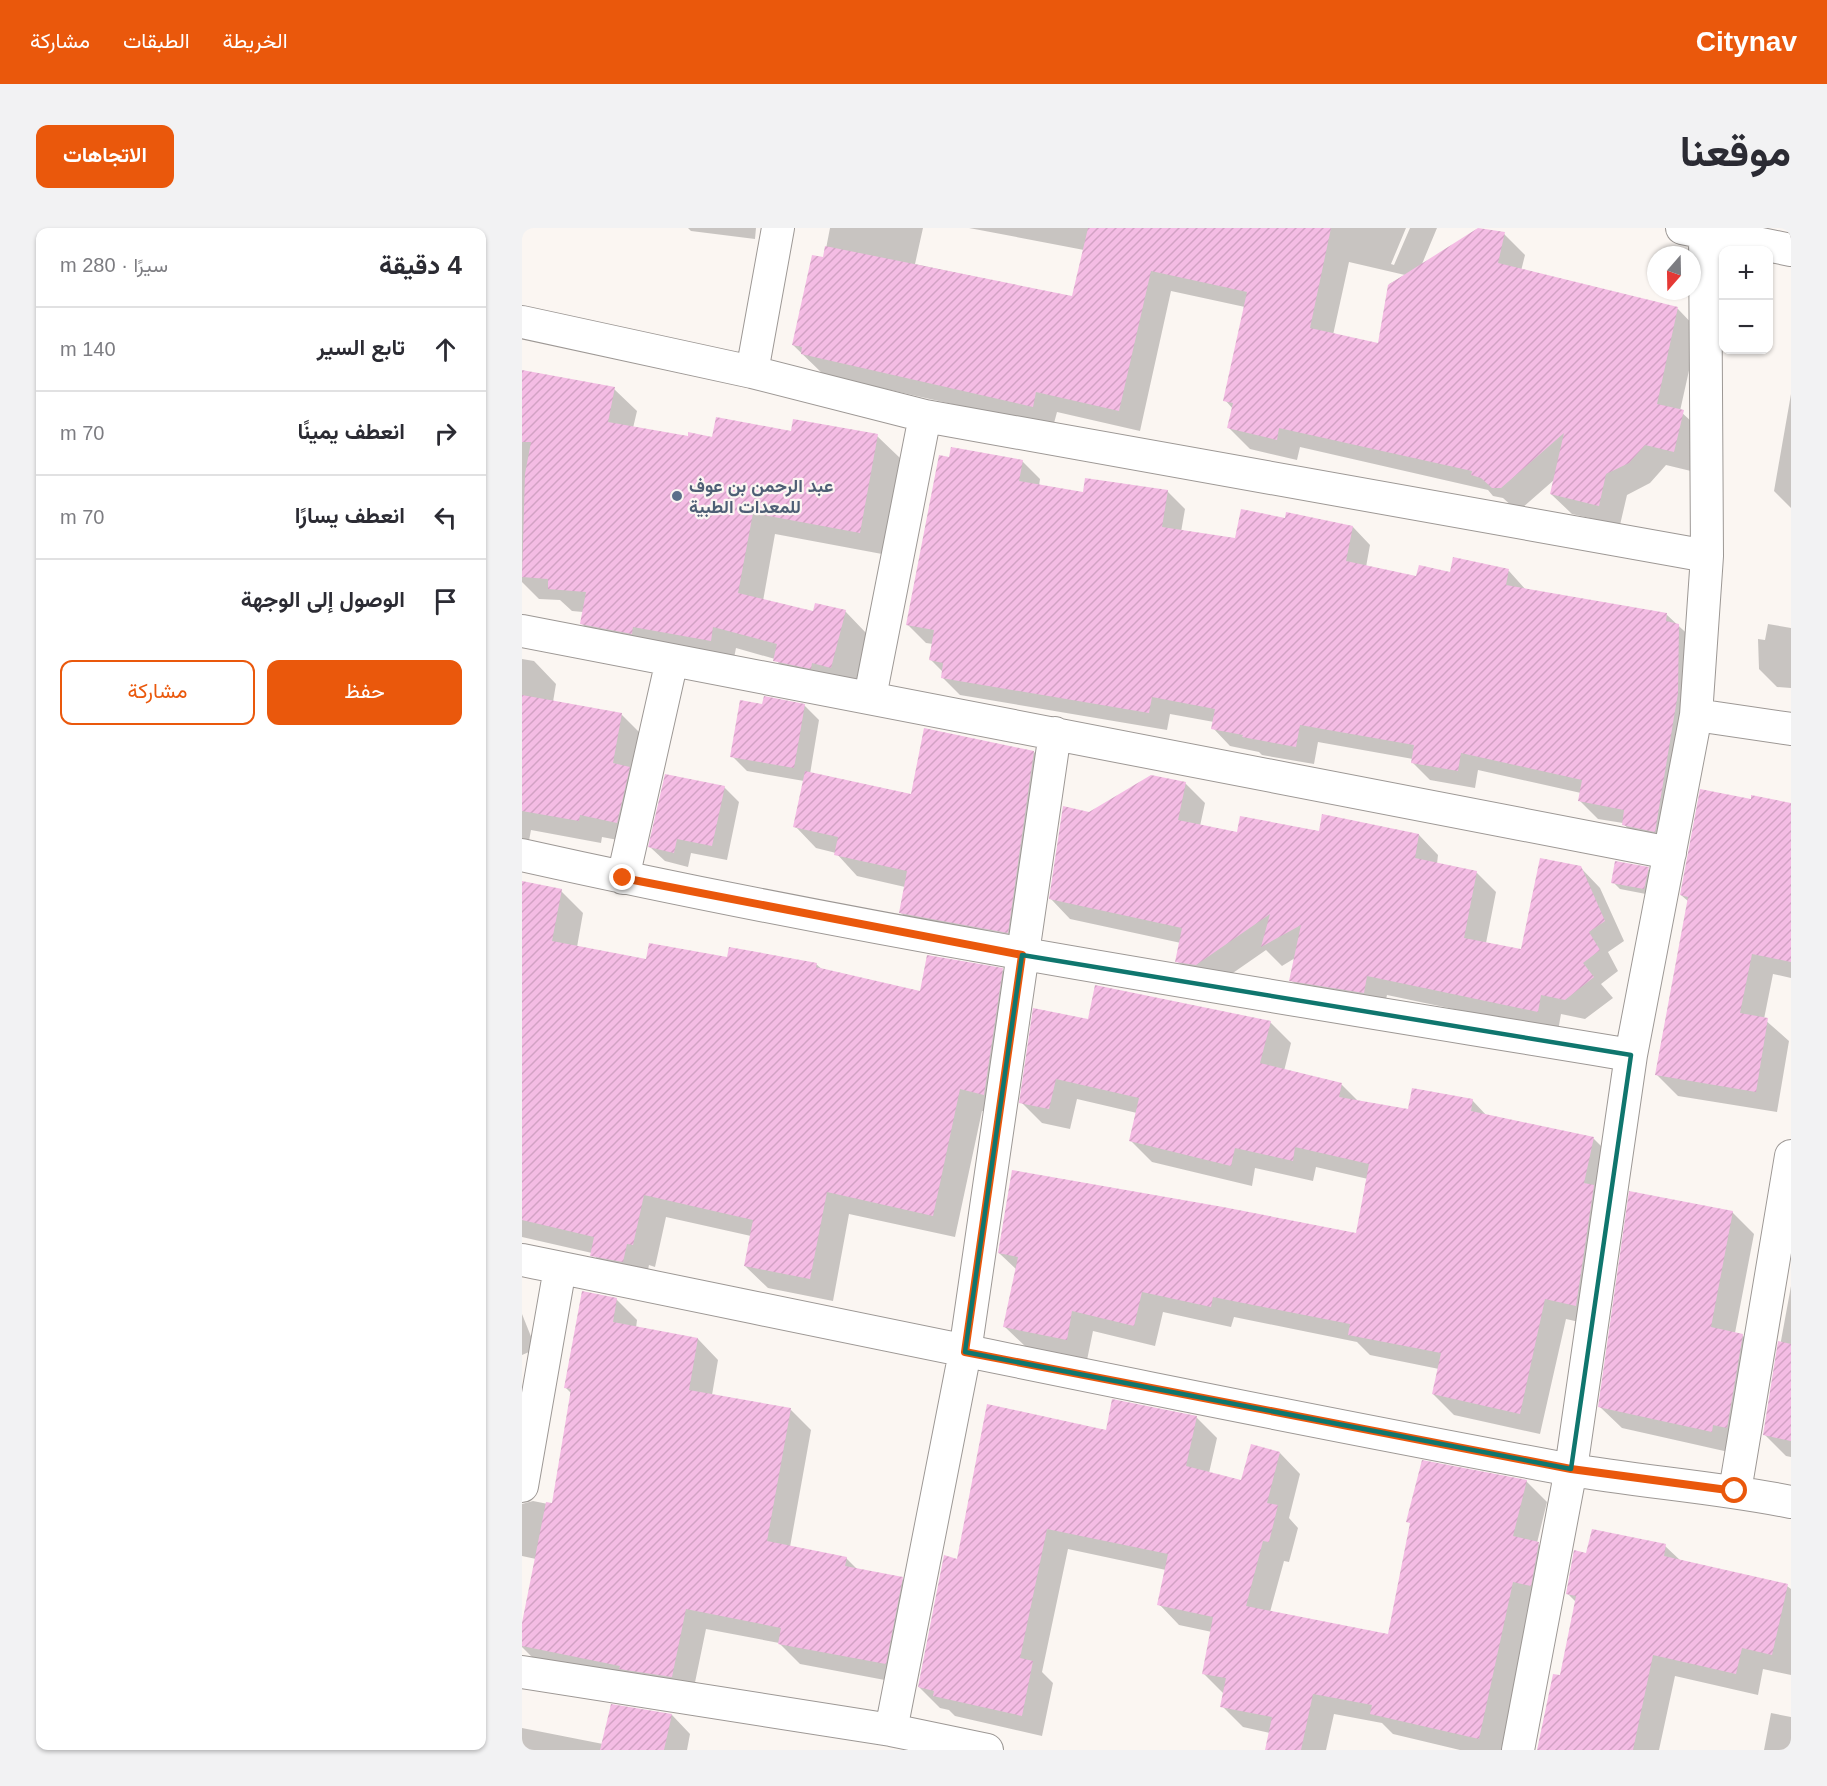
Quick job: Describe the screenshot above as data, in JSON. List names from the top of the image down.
{
  "places": ["عبد الرحمن بن عوف للمعدات الطبية"],
  "north": "bottom",
  "page": {
    "header": "Citynav",
    "nav": ["الخريطة", "الطبقات", "مشاركة"],
    "title": "موقعنا",
    "buttons": [
      "الاتجاهات",
      ["حفظ", "مشاركة"]
    ],
    "heading": ["4 دقيقة", "سيرًا · 280 m"],
    "map_buttons": ["+", "−"],
    "list": [
      ["تابع السير", "140 m"],
      ["انعطف يمينًا", "70 m"],
      ["انعطف يسارًا", "70 m"],
      "الوصول إلى الوجهة"
    ]
  }
}
